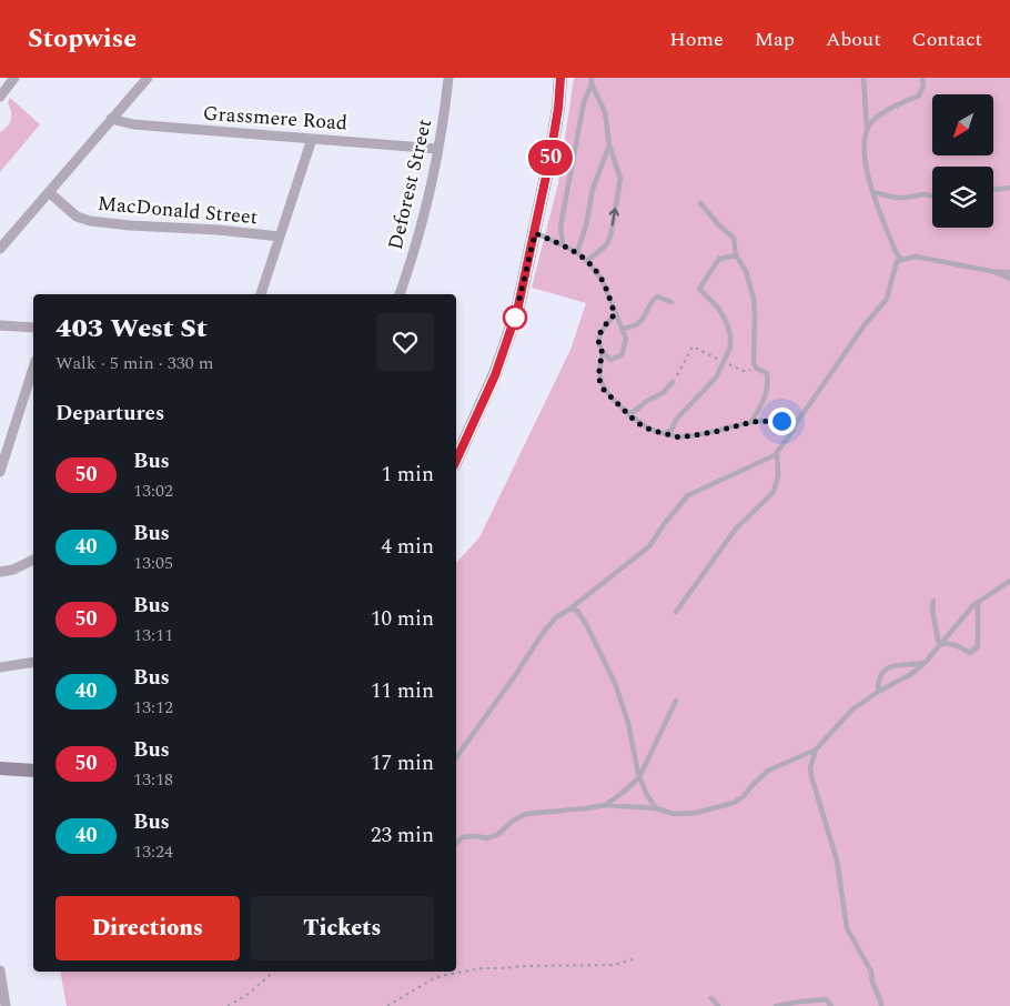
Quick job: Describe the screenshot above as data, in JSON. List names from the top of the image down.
{
  "streets": {
    "street": ["Grassmere Road", "Deforest Street", "MacDonald Street"]
  },
  "crossings": [
    ["Grassmere Road", "Deforest Street"]
  ],
  "lines": ["bus line 50"],
  "north": "bottom left",
  "page": {
    "header": "Stopwise",
    "nav": [
      "Home",
      "Map",
      "About",
      "Contact"
    ],
    "on_map": "50",
    "heading": [
      ["403 West St", "Walk · 5 min · 330 m"],
      "Departures"
    ],
    "list": [
      {
        "mark": "50",
        "name": "Bus",
        "note": "13:02",
        "value": "1 min"
      },
      {
        "mark": "40",
        "name": "Bus",
        "note": "13:05",
        "value": "4 min"
      },
      {
        "mark": "50",
        "name": "Bus",
        "note": "13:11",
        "value": "10 min"
      },
      {
        "mark": "40",
        "name": "Bus",
        "note": "13:12",
        "value": "11 min"
      },
      {
        "mark": "50",
        "name": "Bus",
        "note": "13:18",
        "value": "17 min"
      },
      {
        "mark": "40",
        "name": "Bus",
        "note": "13:24",
        "value": "23 min"
      }
    ],
    "buttons": ["Directions", "Tickets"]
  }
}
